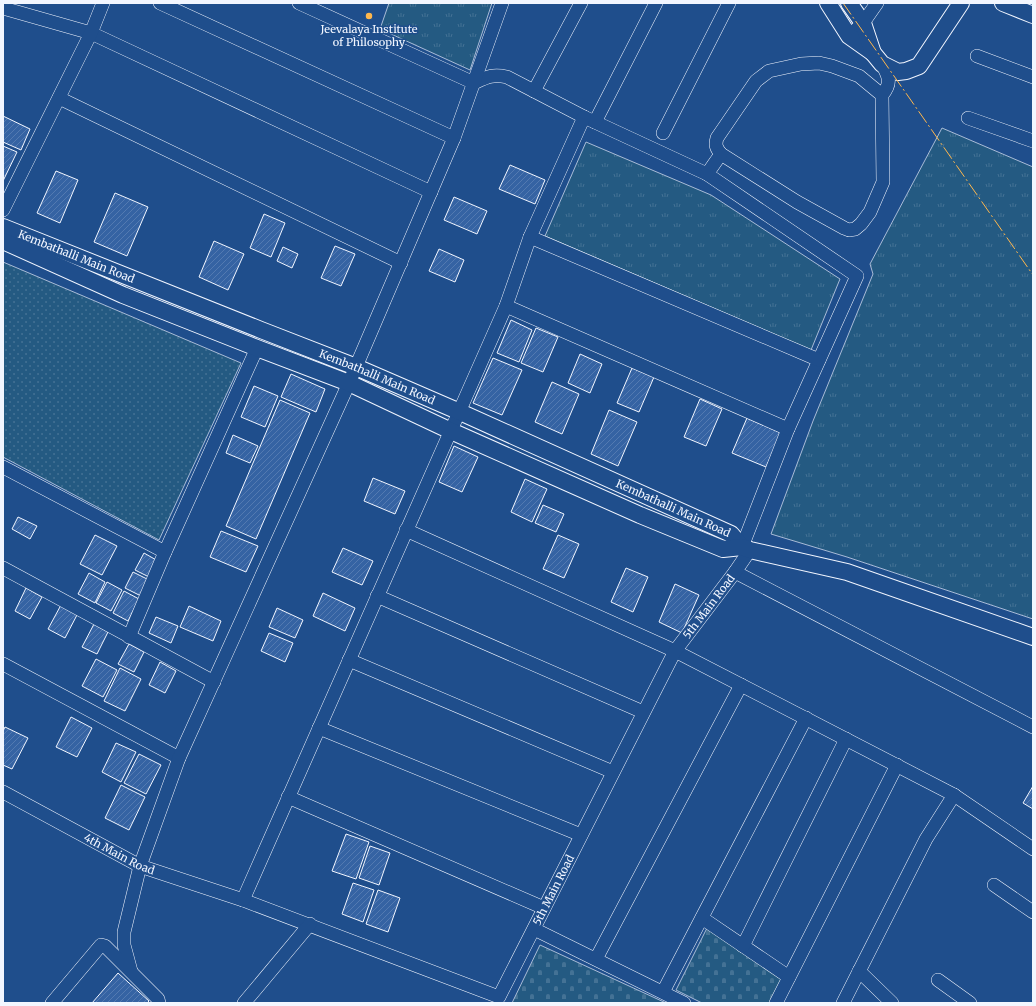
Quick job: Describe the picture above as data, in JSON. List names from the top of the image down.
{
  "streets": {
    "street": ["Kembathalli Main Road", "5th Main Road", "4th Main Road"]
  },
  "crossings": [
    ["Kembathalli Main Road", "5th Main Road"],
    ["5th Main Road", "4th Main Road"]
  ],
  "places": ["Jeevalaya Institute of Philosophy"]
}
